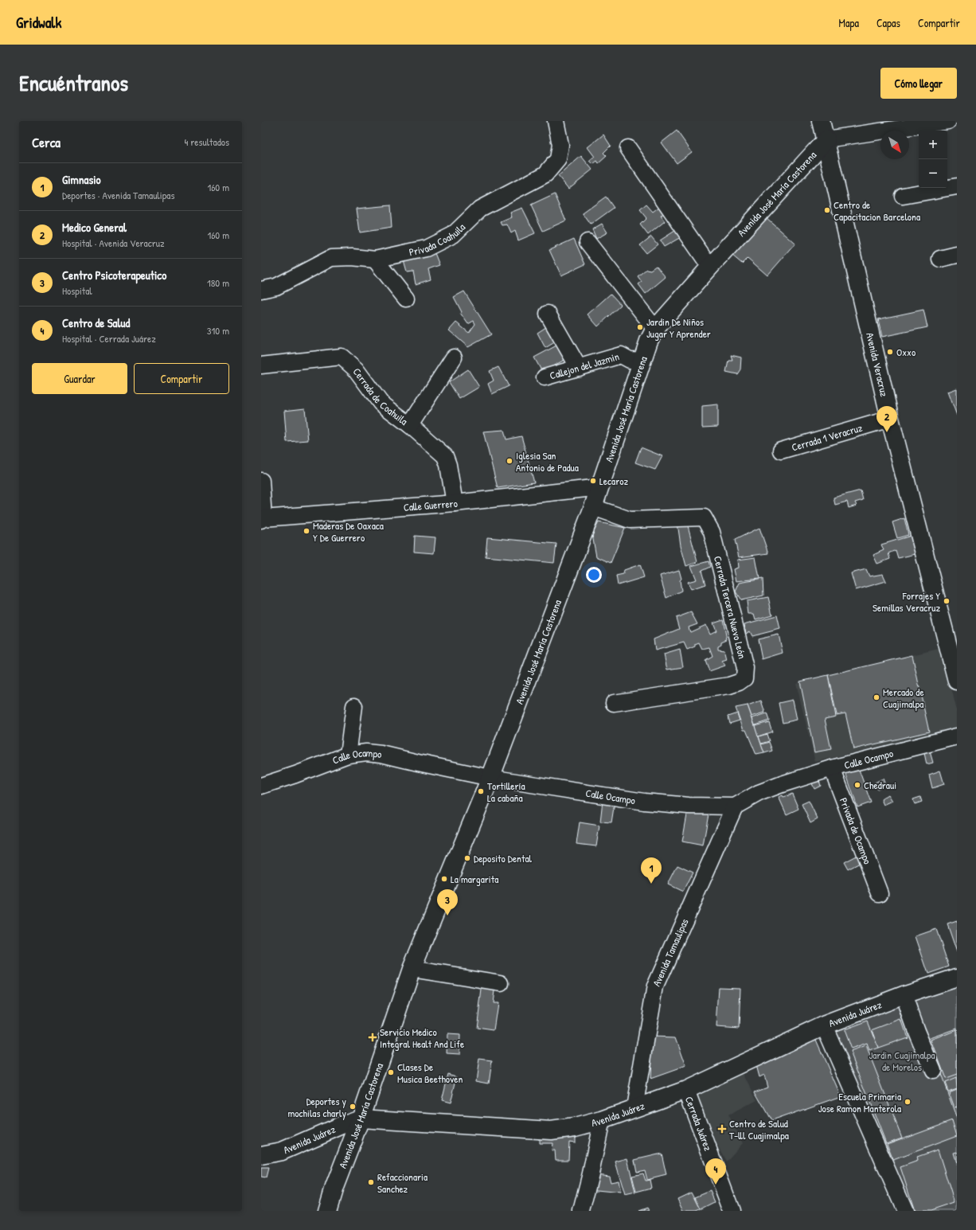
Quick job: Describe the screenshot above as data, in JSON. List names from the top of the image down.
{
  "streets": {
    "street": [
      "Avenida José María Castorena",
      "Privada Coahuila",
      "Avenida Veracruz",
      "Callejon del Jazmin",
      "Cerrada de Coahuila",
      "Cerrada 1 Veracruz",
      "Calle Guerrero",
      "Cerrada Tercera Nuevo León",
      "Calle Ocampo",
      "Privada de Ocampo",
      "Avenida Tamaulipas",
      "Avenida Juárez",
      "Cerrada Juárez"
    ]
  },
  "crossings": [
    ["Avenida José María Castorena", "Avenida Veracruz"],
    ["Avenida José María Castorena", "Callejon del Jazmin"],
    ["Avenida José María Castorena", "Calle Guerrero"],
    ["Avenida José María Castorena", "Cerrada Tercera Nuevo León"],
    ["Avenida José María Castorena", "Calle Ocampo"],
    ["Avenida José María Castorena", "Avenida Juárez"],
    ["Avenida Veracruz", "Cerrada 1 Veracruz"],
    ["Cerrada de Coahuila", "Calle Guerrero"],
    ["Calle Ocampo", "Privada de Ocampo"],
    ["Calle Ocampo", "Avenida Tamaulipas"],
    ["Avenida Tamaulipas", "Avenida Juárez"],
    ["Avenida Juárez", "Cerrada Juárez"]
  ],
  "parks": ["Jardin Cuajimalpa de Morelos"],
  "places": {
    "other": [
      "Centro de Capacitacion Barcelona",
      "Jardin De Niños Jugar Y Aprender",
      "Oxxo",
      "Iglesia San Antonio de Padua",
      "Lecaroz",
      "Maderas De Oaxaca Y De Guerrero",
      "Forrajes Y Semillas Veracruz",
      "Mercado de Cuajimalpa",
      "Chedraui",
      "Tortillería La cabaña",
      "Deposito Dental",
      "La margarita",
      "Clases De Musica Beethoven",
      "Escuela Primaria Jose Ramon Manterola",
      "Deportes y mochilas charly",
      "Refaccionaria Sanchez"
    ],
    "health": ["Servicio Medico Integral Healt And Life", "Centro de Salud T-lll Cuajimalpa"]
  },
  "north": "bottom right",
  "page": {
    "header": "Gridwalk",
    "nav": ["Mapa", "Capas", "Compartir"],
    "title": "Encuéntranos",
    "buttons": [
      "Cómo llegar",
      ["Guardar", "Compartir"]
    ],
    "heading": ["Cerca", "4 resultados"],
    "map_buttons": ["+", "−"],
    "list": [
      {
        "mark": "1",
        "name": "Gimnasio",
        "note": "Deportes · Avenida Tamaulipas",
        "value": "160 m"
      },
      {
        "mark": "2",
        "name": "Medico General",
        "note": "Hospital · Avenida Veracruz",
        "value": "160 m"
      },
      {
        "mark": "3",
        "name": "Centro Psicoterapeutico",
        "note": "Hospital",
        "value": "180 m"
      },
      {
        "mark": "4",
        "name": "Centro de Salud",
        "note": "Hospital · Cerrada Juárez",
        "value": "310 m"
      }
    ],
    "pins": [
      "2",
      "1",
      "3",
      "4"
    ]
  }
}
